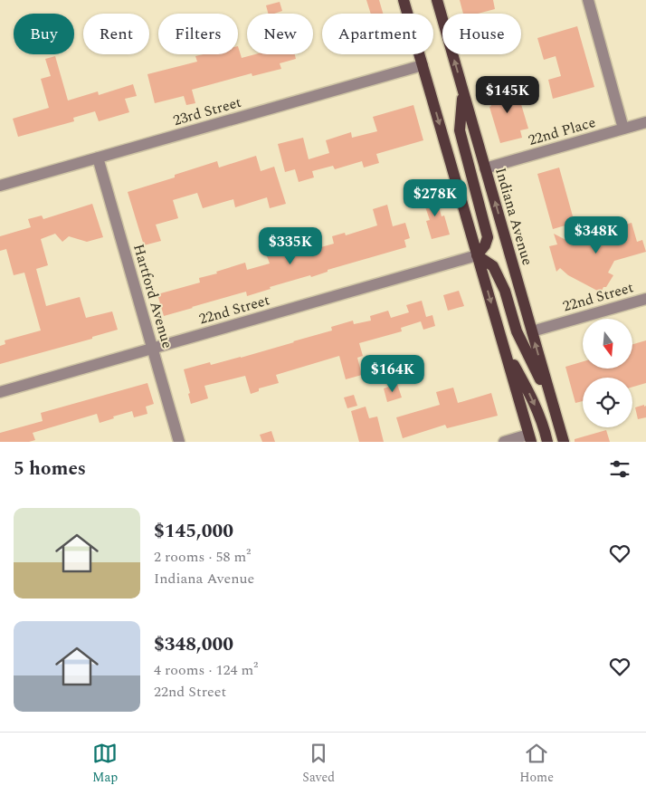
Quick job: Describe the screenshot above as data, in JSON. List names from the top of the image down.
{
  "streets": {
    "main road": ["Indiana Avenue"],
    "street": [
      "23rd Street",
      "22nd Place",
      "Hartford Avenue",
      "22nd Street"
    ]
  },
  "crossings": [
    ["23rd Street", "Hartford Avenue"],
    ["22nd Place", "Indiana Avenue"],
    ["Indiana Avenue", "22nd Street"],
    ["Hartford Avenue", "22nd Street"]
  ],
  "north": "bottom",
  "page": {
    "chip": [
      "Buy",
      "Rent",
      "Filters",
      "New",
      "Apartment",
      "House"
    ],
    "price": [
      "$145K",
      "$278K",
      "$348K",
      "$335K",
      "$164K"
    ],
    "heading": "5 homes",
    "list": [
      {
        "name": "$145,000",
        "note": "2 rooms · 58 m² · Indiana Avenue"
      },
      {
        "name": "$348,000",
        "note": "4 rooms · 124 m² · 22nd Street"
      }
    ],
    "tabs": ["Map", "Saved", "Home"]
  }
}
